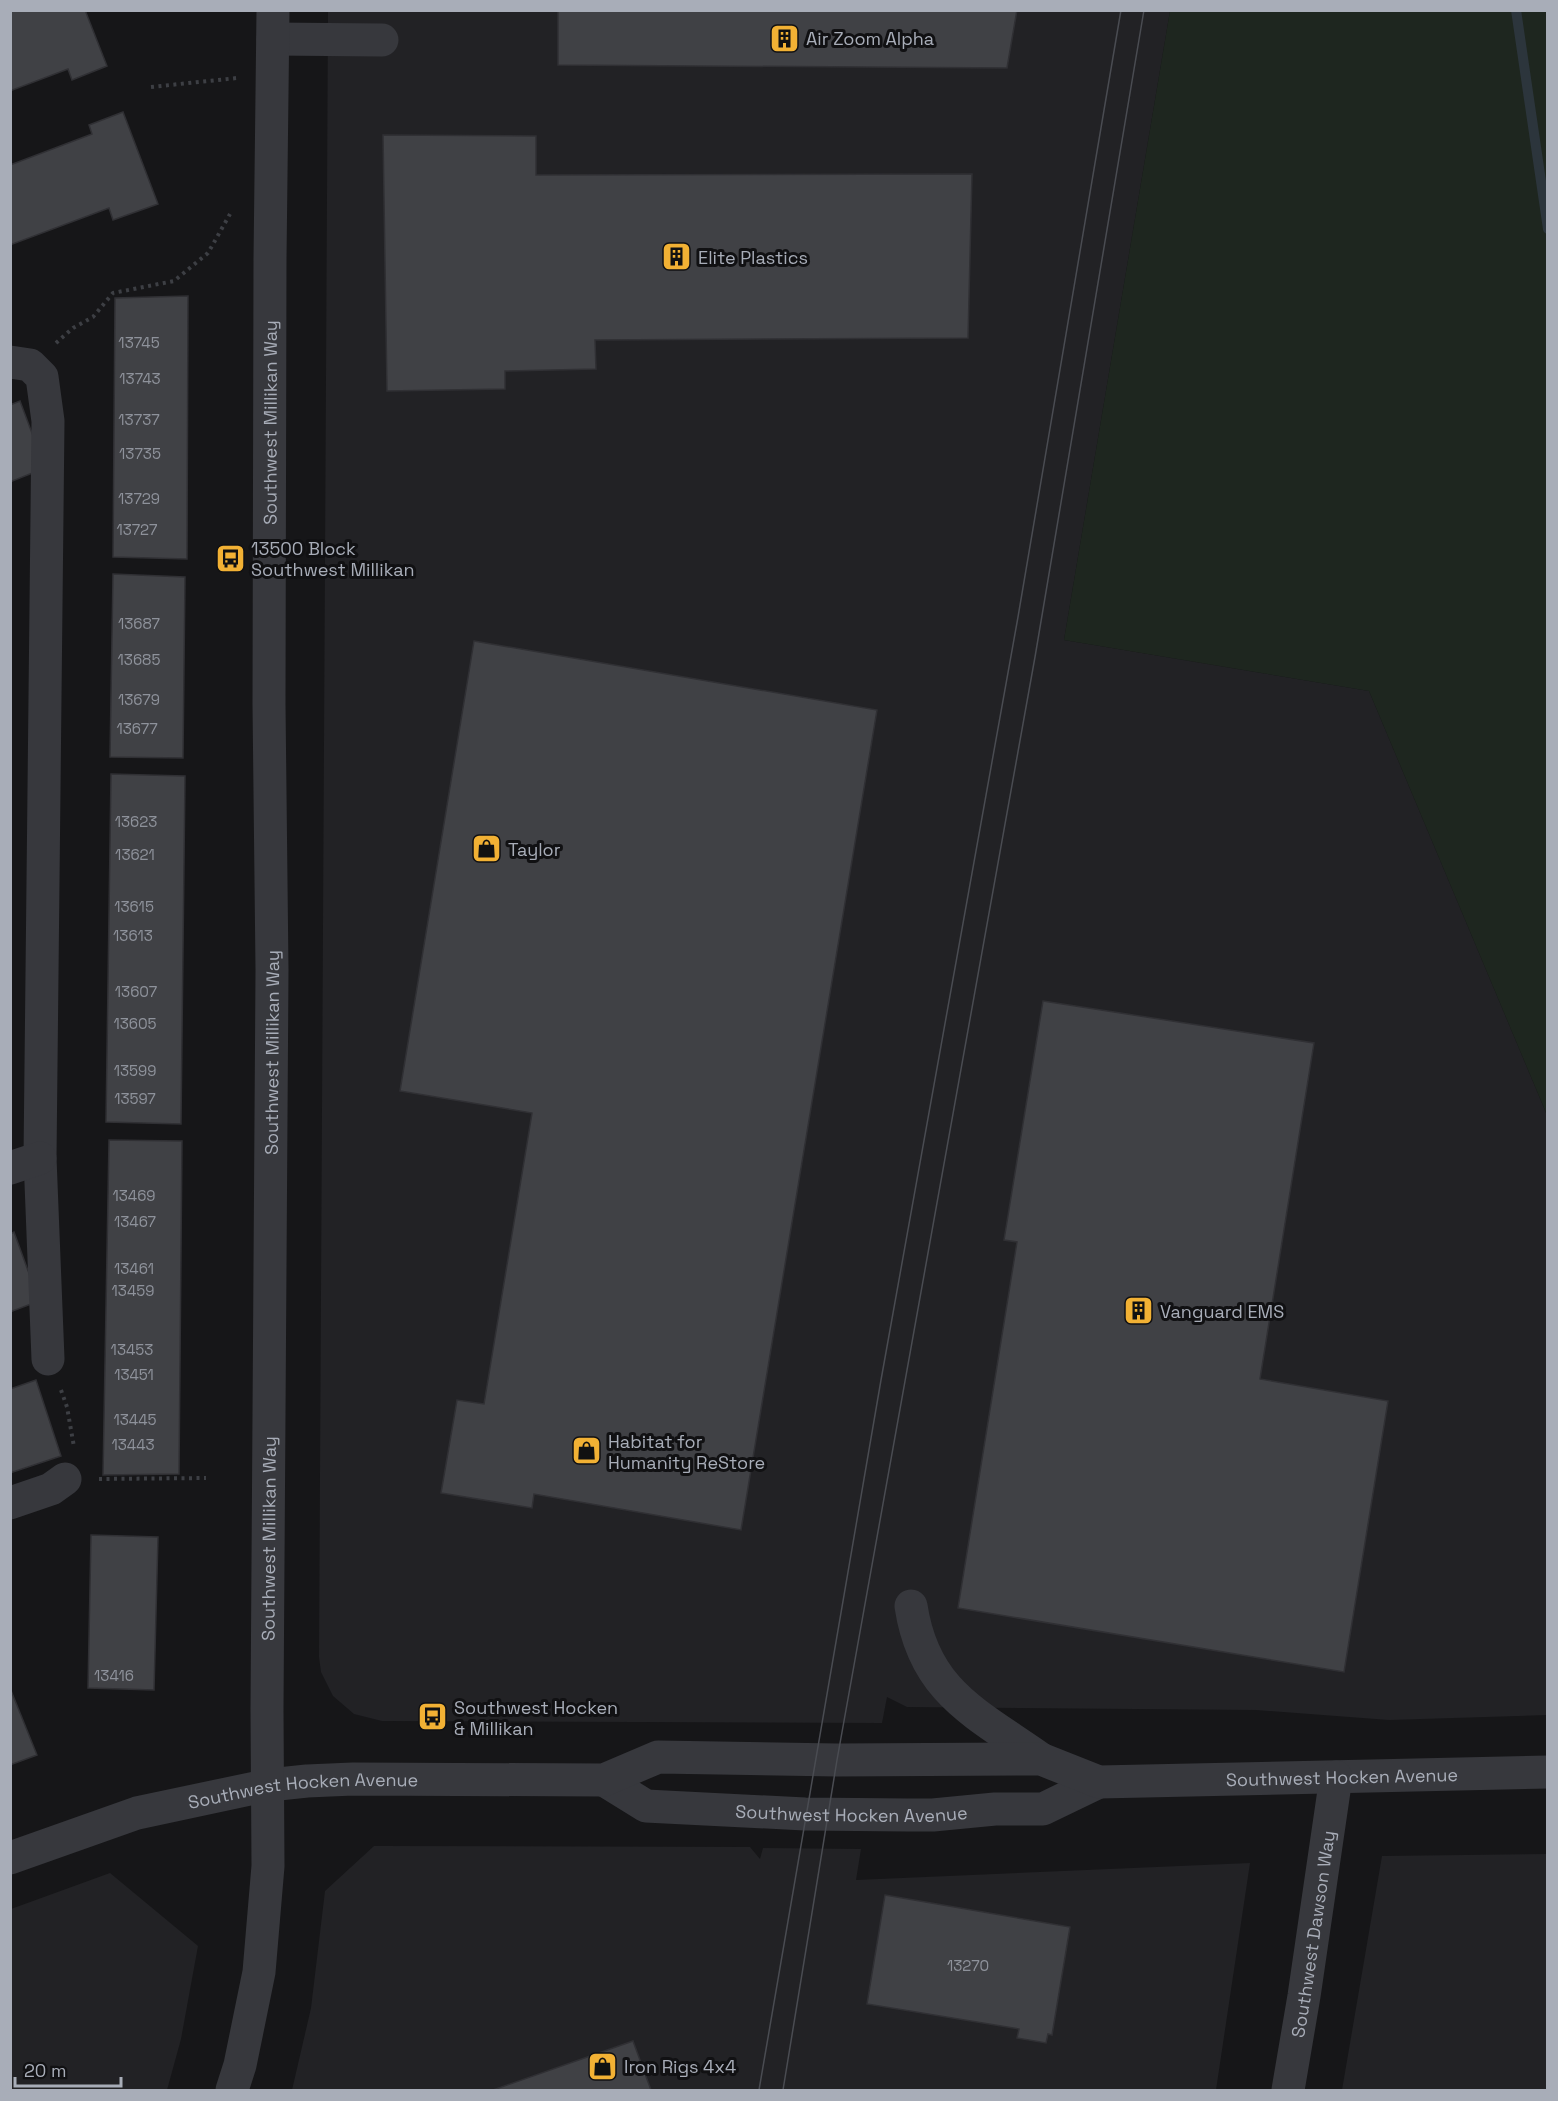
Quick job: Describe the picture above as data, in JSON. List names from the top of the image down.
{
  "streets": {
    "street": ["Southwest Millikan Way", "Southwest Hocken Avenue", "Southwest Dawson Way"]
  },
  "crossings": [
    ["Southwest Millikan Way", "Southwest Hocken Avenue"],
    ["Southwest Hocken Avenue", "Southwest Dawson Way"]
  ],
  "places": {
    "building": ["Air Zoom Alpha", "Elite Plastics", "Vanguard EMS"],
    "bus stop": ["13500 Block Southwest Millikan", "Southwest Hocken & Millikan"],
    "shop": ["Taylor", "Habitat for Humanity ReStore", "Iron Rigs 4x4"]
  },
  "house_numbers": [
    "13745",
    "13743",
    "13737",
    "13735",
    "13729",
    "13727",
    "13687",
    "13685",
    "13679",
    "13677",
    "13623",
    "13621",
    "13615",
    "13613",
    "13607",
    "13605",
    "13599",
    "13597",
    "13469",
    "13467",
    "13461",
    "13459",
    "13453",
    "13451",
    "13445",
    "13443",
    "13416",
    "13270"
  ],
  "scale_bar": "20 m"
}
